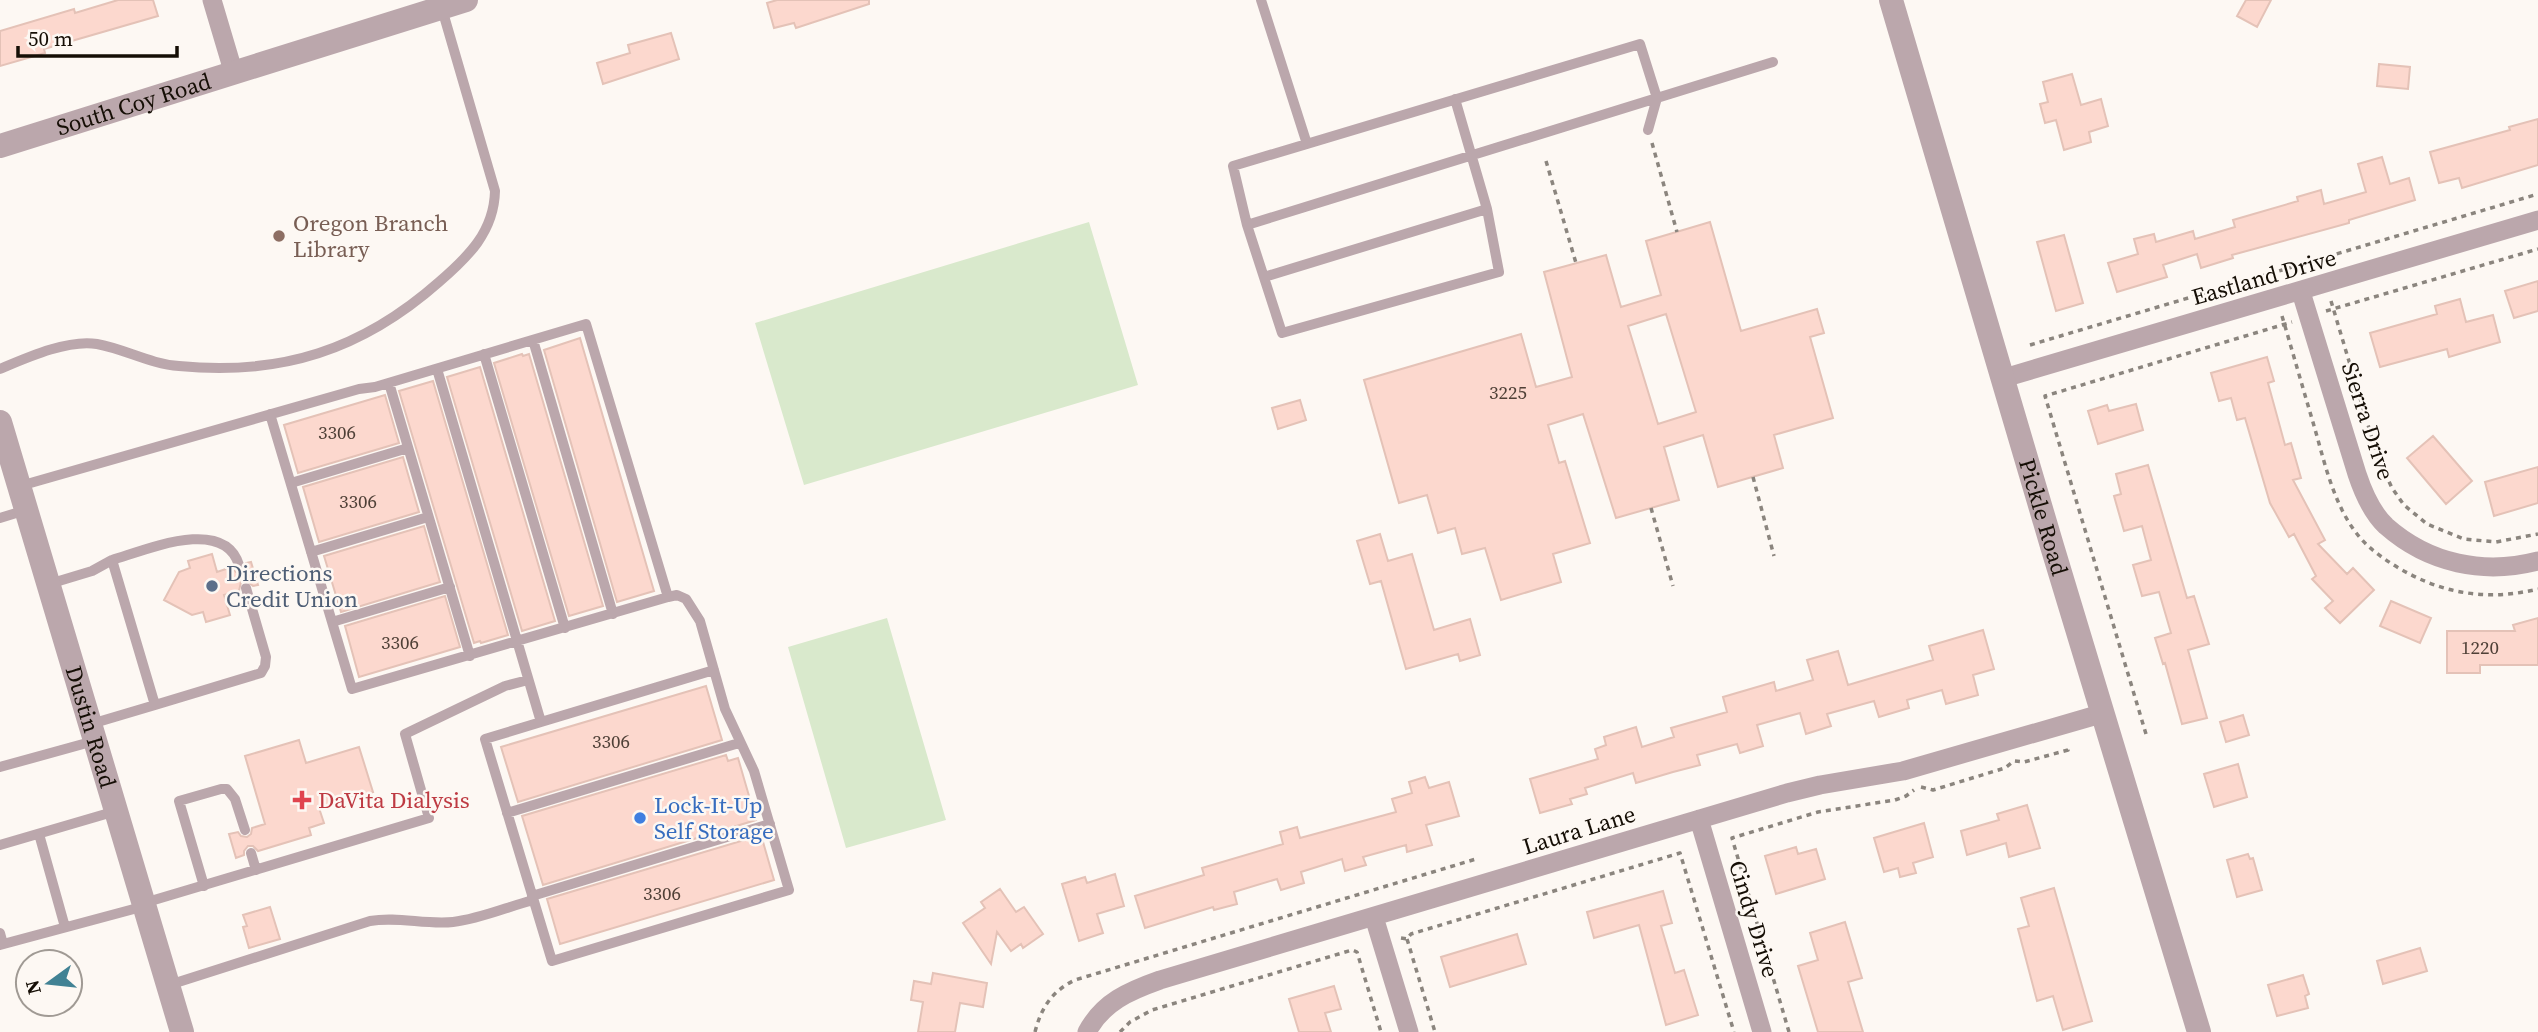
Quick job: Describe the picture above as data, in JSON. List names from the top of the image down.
{
  "streets": {
    "street": [
      "South Coy Road",
      "Eastland Drive",
      "Sierra Drive",
      "Pickle Road",
      "Dustin Road",
      "Laura Lane",
      "Cindy Drive"
    ]
  },
  "crossings": [
    ["Eastland Drive", "Sierra Drive"],
    ["Eastland Drive", "Pickle Road"],
    ["Pickle Road", "Laura Lane"],
    ["Laura Lane", "Cindy Drive"]
  ],
  "places": {
    "other": ["Oregon Branch Library", "Directions Credit Union", "Lock-It-Up Self Storage"],
    "health": ["DaVita Dialysis"]
  },
  "house_numbers": [
    "3225",
    "3306",
    "3306",
    "3306",
    "1220",
    "3306",
    "3306"
  ],
  "scale_bar": "50 m",
  "north": "left"
}
